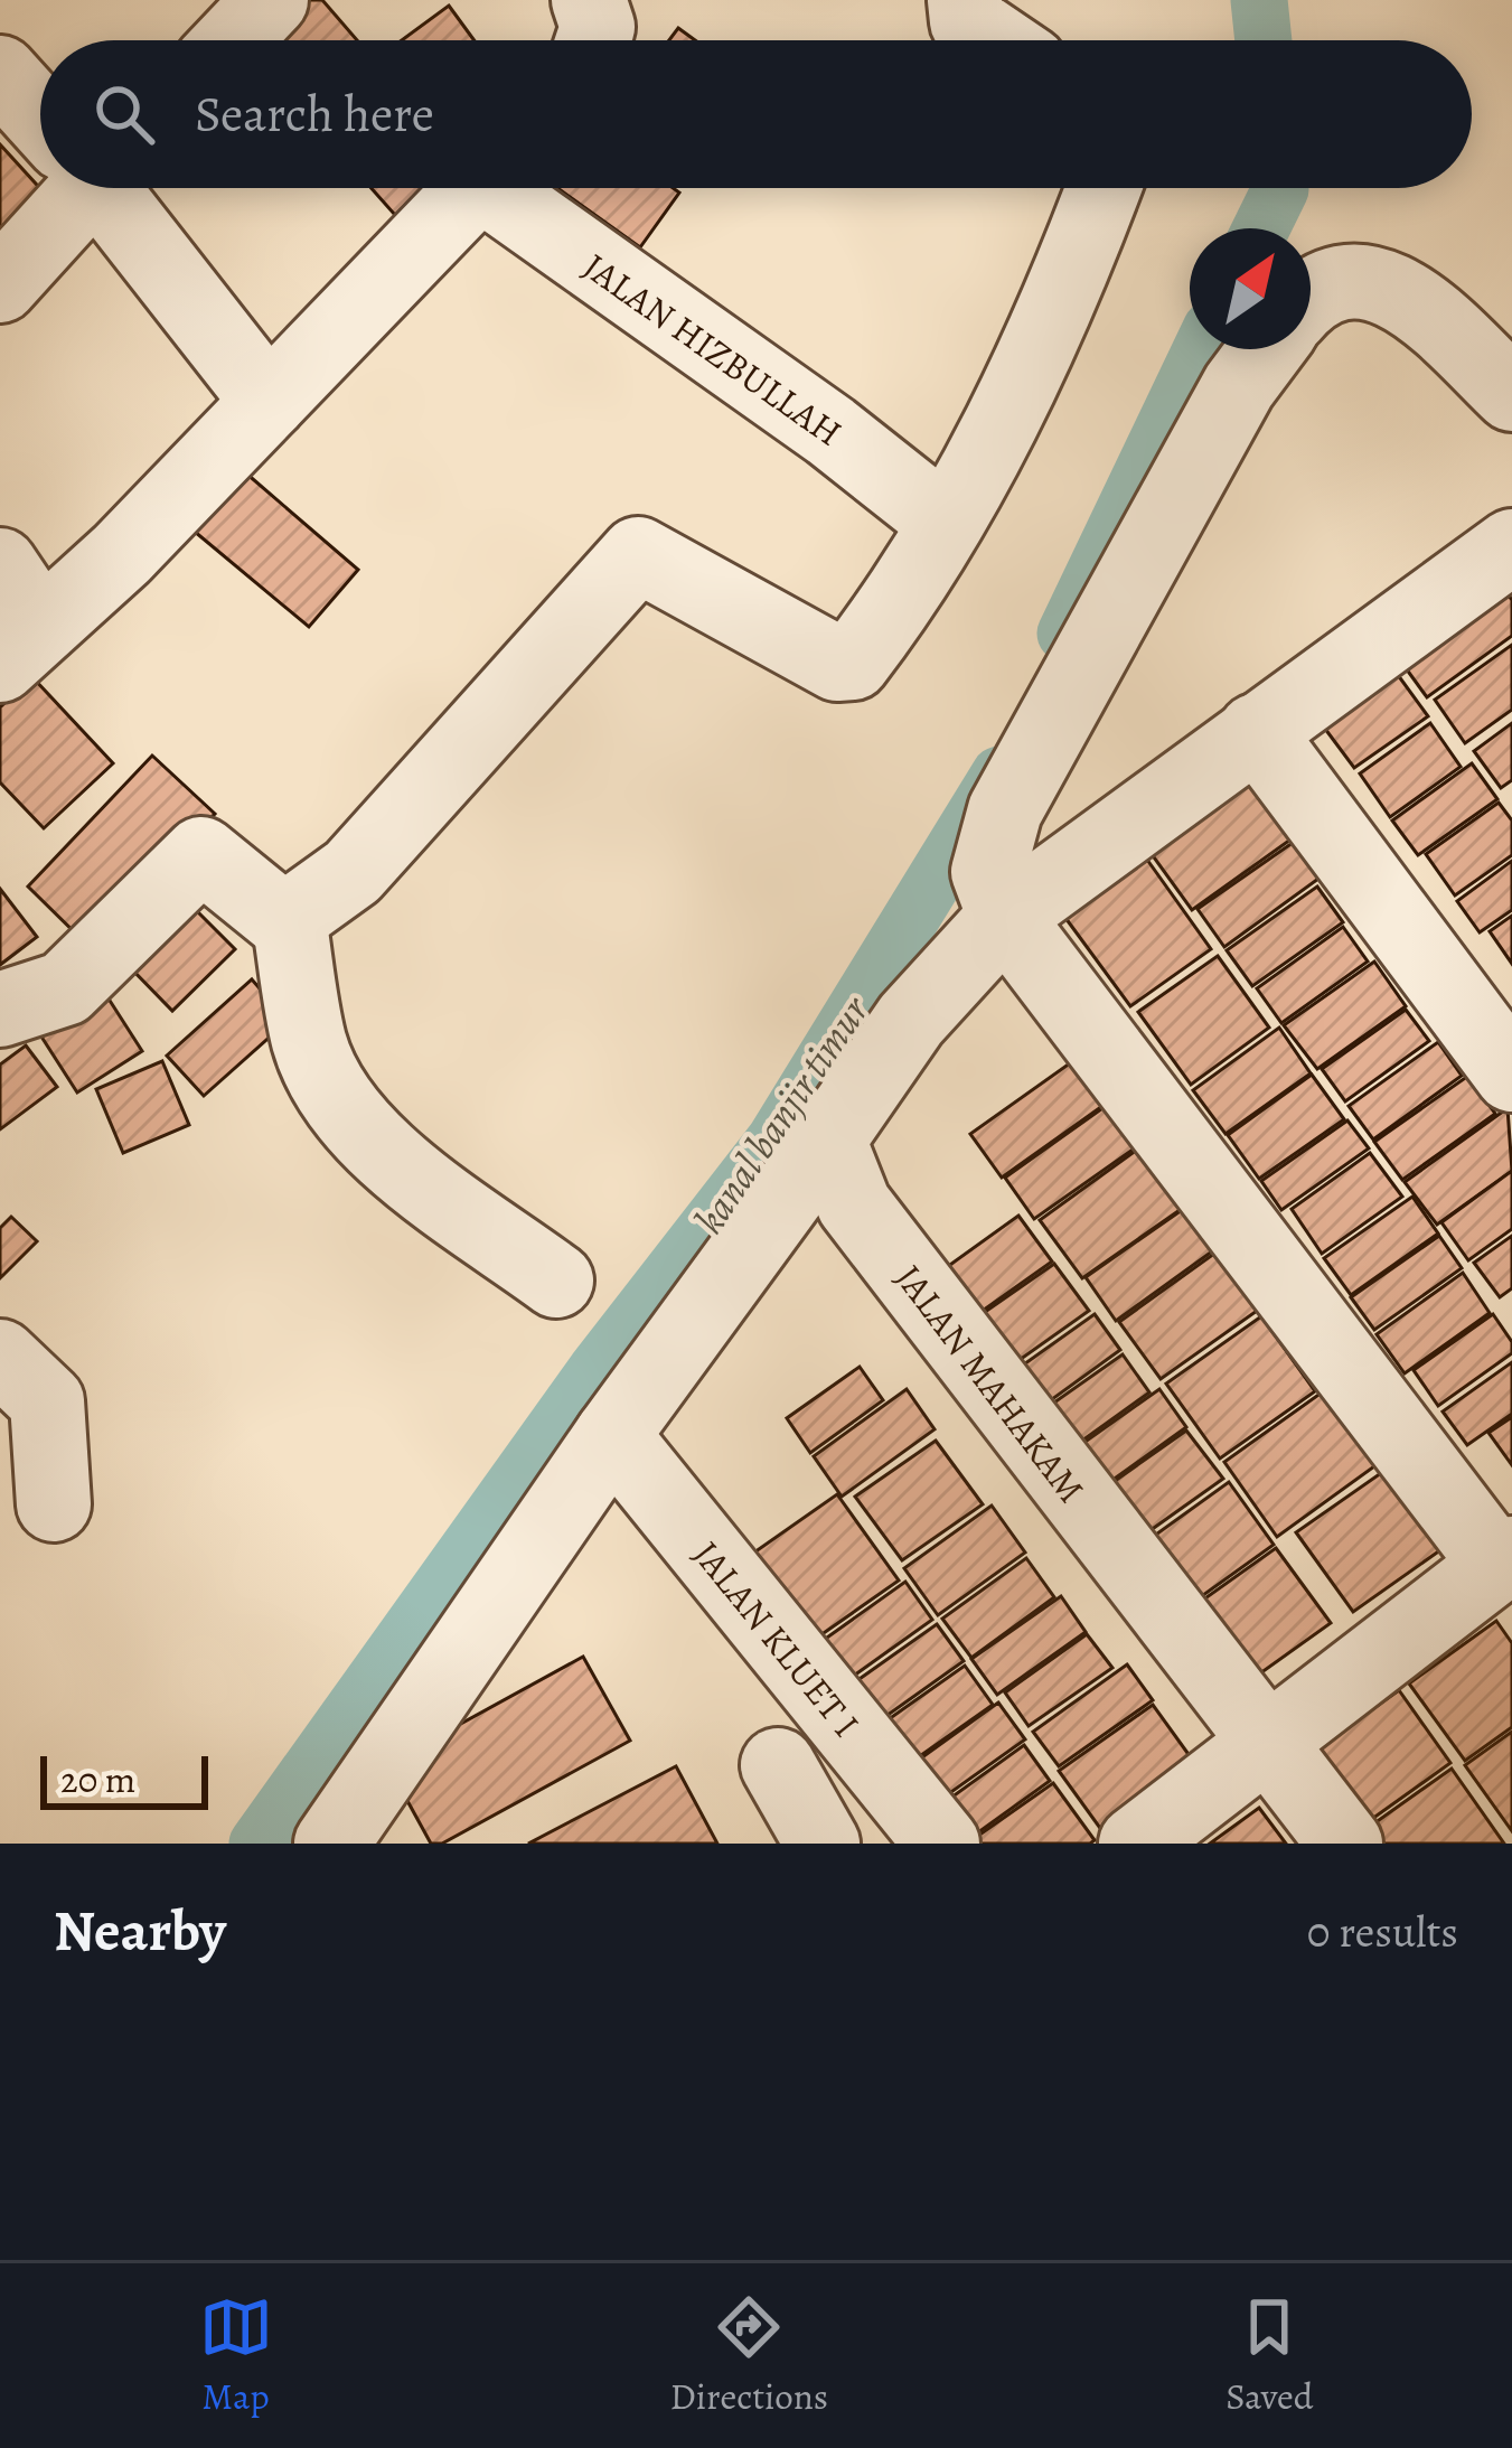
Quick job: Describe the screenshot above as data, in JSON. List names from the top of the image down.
{
  "streets": {
    "street": ["JALAN HIZBULLAH", "JALAN MAHAKAM", "JALAN KLUET I"]
  },
  "water": ["kanal banjir timur"],
  "scale_bar": "20 m",
  "north": "top right",
  "page": {
    "search": "Search here",
    "scale": "20 m",
    "heading": ["Nearby", "0 results"],
    "nav": ["Map", "Directions", "Saved"]
  }
}
